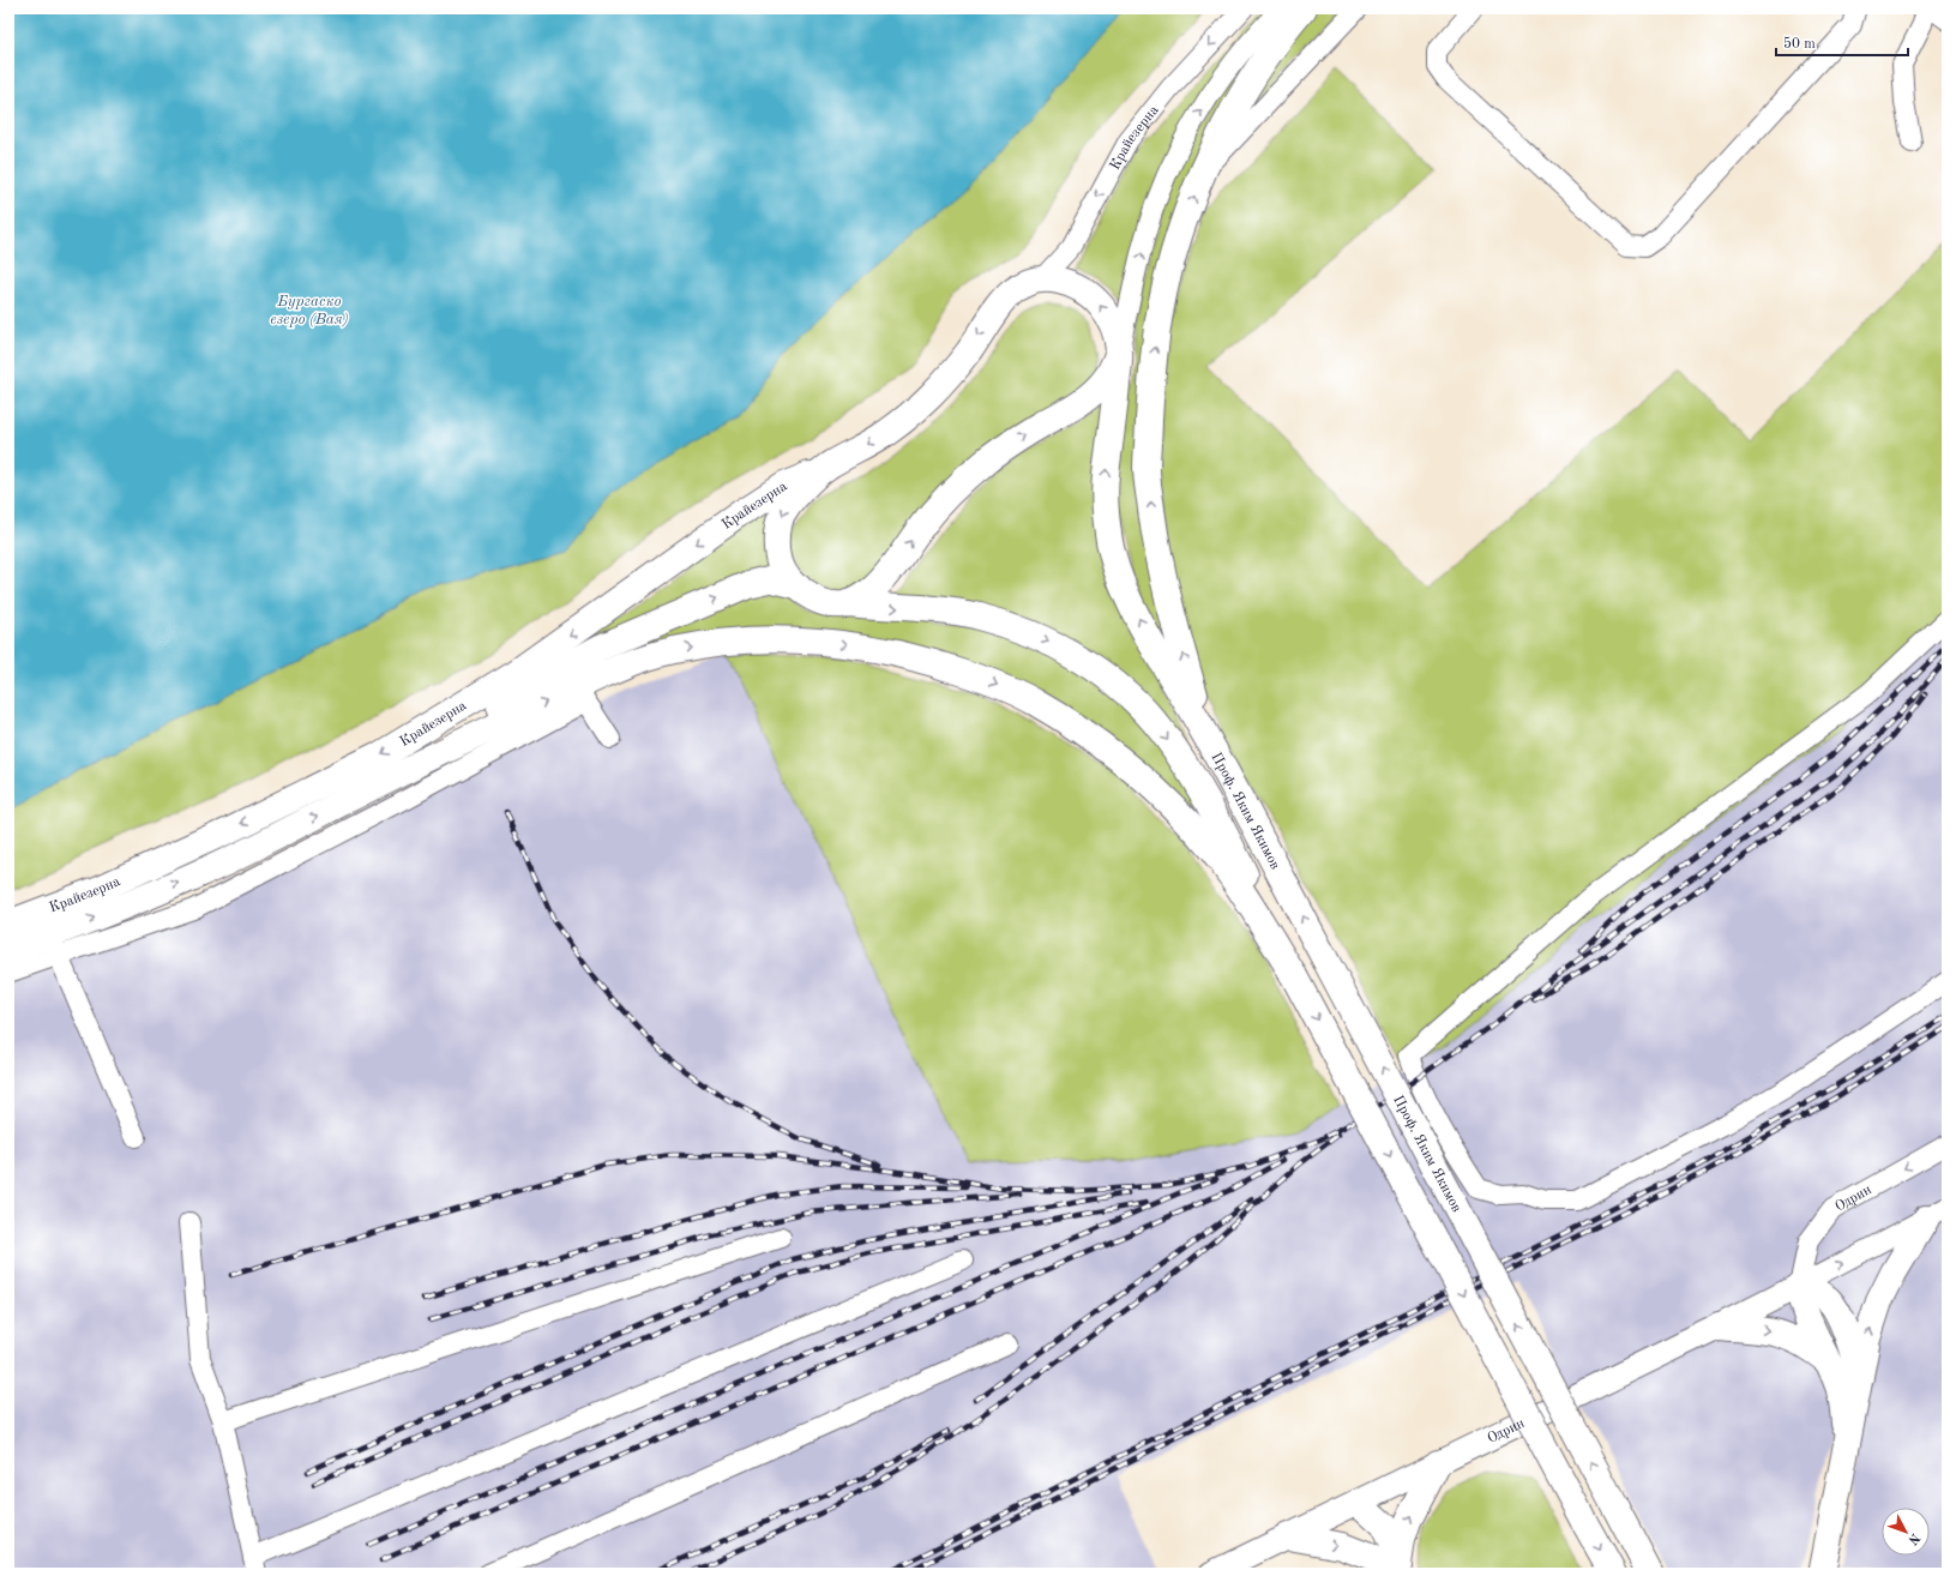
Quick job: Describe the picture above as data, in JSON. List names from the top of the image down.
{
  "streets": {
    "highway": ["Крайезерна", "Проф. Яким Якимов"],
    "main road": ["Одрин"]
  },
  "water": ["Бургаско езеро (Вая)"],
  "scale_bar": "50 m",
  "north": "bottom right"
}
